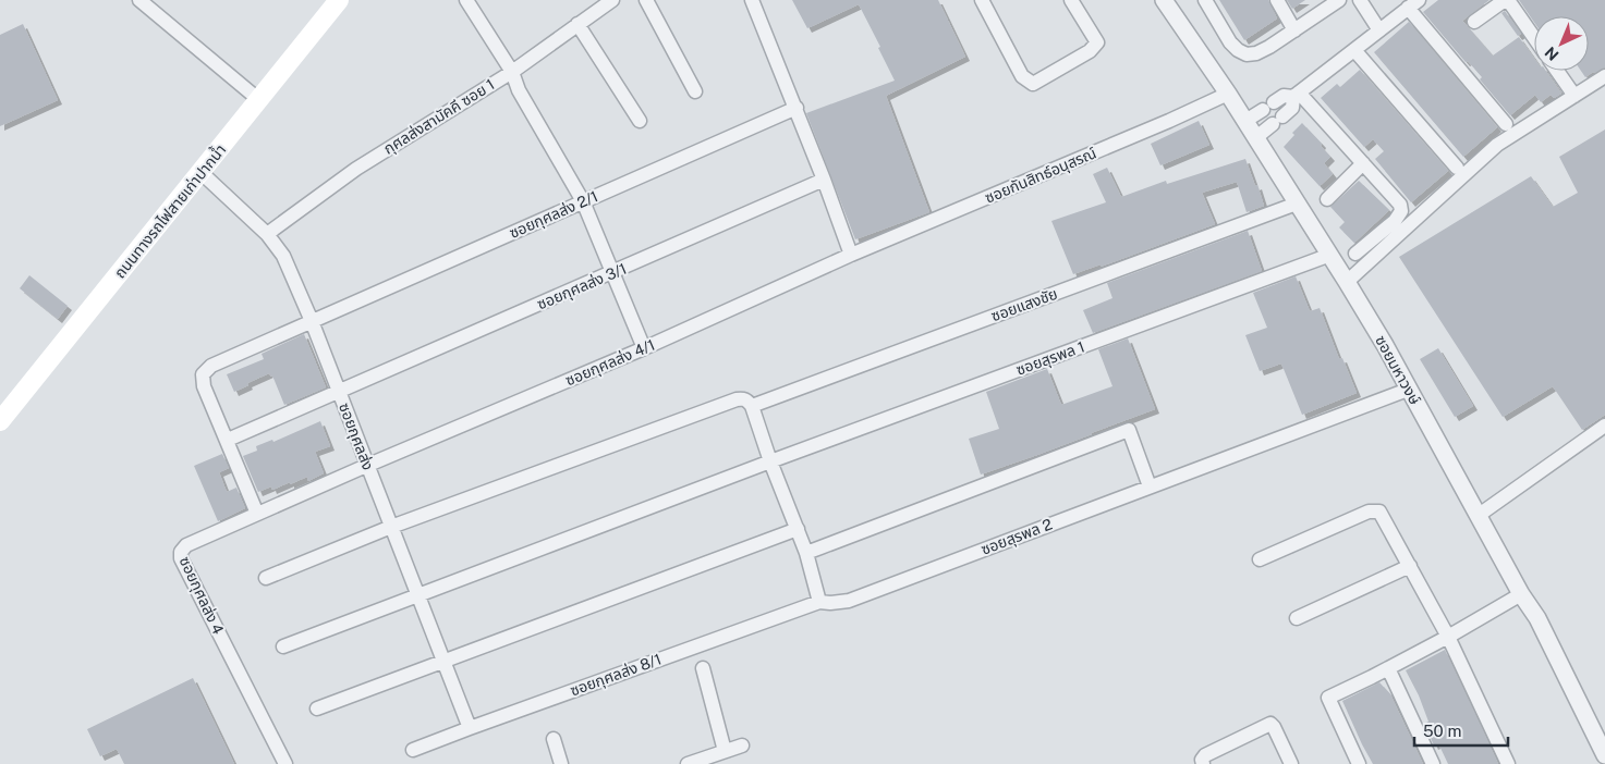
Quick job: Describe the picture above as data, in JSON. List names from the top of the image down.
{
  "streets": {
    "main road": ["ถนนทางรถไฟสายเก่าปากน้ำ"],
    "street": [
      "กุศลส่งสามัคคี ซอย 1",
      "ซอยกันสิทธ์อนุสรณ์",
      "ซอยกุศลส่ง 2/1",
      "ซอยกุศลส่ง 3/1",
      "ซอยแสงชัย",
      "ซอยสุรพล 1",
      "ซอยกุศลส่ง 4/1",
      "ซอยมหาวงษ์",
      "ซอยกุศลส่ง",
      "ซอยสุรพล 2",
      "ซอยกุศลส่ง 4",
      "ซอยกุศลส่ง 8/1"
    ]
  },
  "crossings": [
    ["กุศลส่งสามัคคี ซอย 1", "ซอยกุศลส่ง"],
    ["ซอยกันสิทธ์อนุสรณ์", "ซอยกุศลส่ง 4/1"],
    ["ซอยกันสิทธ์อนุสรณ์", "ซอยมหาวงษ์"],
    ["ถนนทางรถไฟสายเก่าปากน้ำ", "ซอยกุศลส่ง"],
    ["ซอยกุศลส่ง 2/1", "ซอยกุศลส่ง 3/1"],
    ["ซอยกุศลส่ง 2/1", "ซอยกุศลส่ง"],
    ["ซอยกุศลส่ง 3/1", "ซอยกุศลส่ง"],
    ["ซอยแสงชัย", "ซอยมหาวงษ์"],
    ["ซอยสุรพล 1", "ซอยมหาวงษ์"],
    ["ซอยสุรพล 1", "ซอยกุศลส่ง"],
    ["ซอยกุศลส่ง 4/1", "ซอยกุศลส่ง"],
    ["ซอยกุศลส่ง 4/1", "ซอยกุศลส่ง 4"],
    ["ซอยมหาวงษ์", "ซอยสุรพล 2"],
    ["ซอยกุศลส่ง", "ซอยกุศลส่ง 4"],
    ["ซอยกุศลส่ง", "ซอยกุศลส่ง 8/1"],
    ["ซอยสุรพล 2", "ซอยกุศลส่ง 8/1"]
  ],
  "scale_bar": "50 m",
  "north": "bottom left"
}
